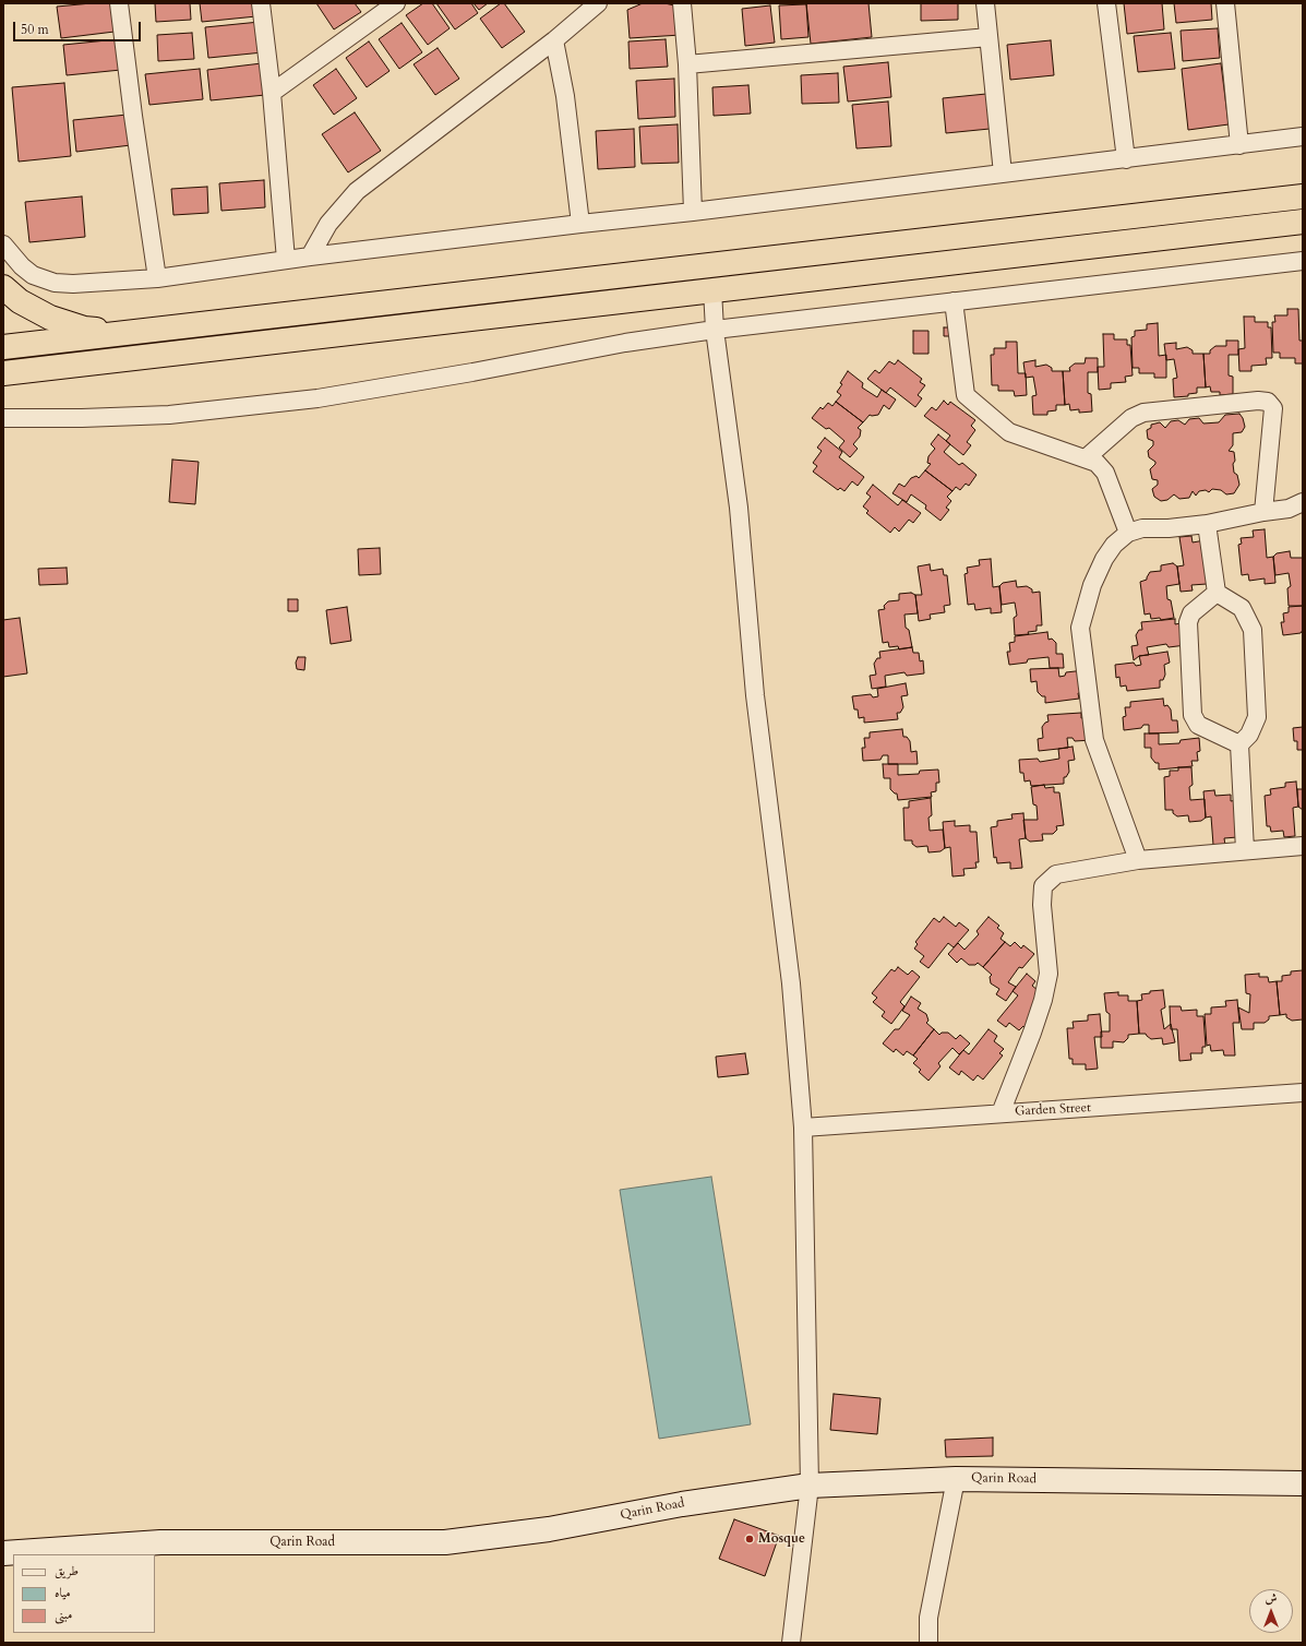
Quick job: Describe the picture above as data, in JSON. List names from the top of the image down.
{
  "streets": {
    "main road": ["Qarin Road"],
    "street": ["Garden Street"]
  },
  "places": ["Mosque"],
  "legend": ["طريق", "مياه", "مبنى"],
  "scale_bar": "50 m",
  "north": "top"
}
